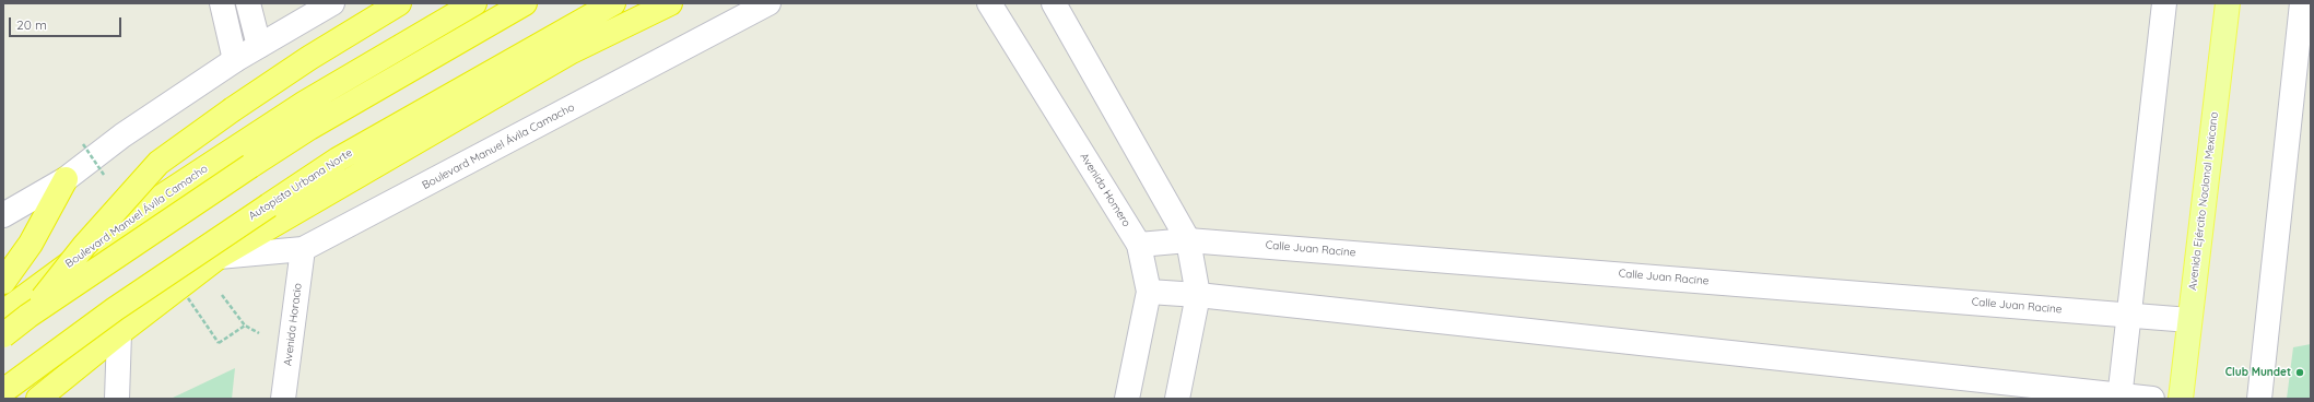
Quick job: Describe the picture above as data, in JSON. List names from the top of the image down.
{
  "streets": {
    "highway": ["Boulevard Manuel Ávila Camacho", "Autopista Urbana Norte"],
    "main road": ["Avenida Ejército Nacional Mexicano"],
    "street": ["Avenida Homero", "Calle Juan Racine", "Avenida Horacio"]
  },
  "crossings": [
    ["Boulevard Manuel Ávila Camacho", "Avenida Horacio"],
    ["Avenida Homero", "Calle Juan Racine"],
    ["Avenida Ejército Nacional Mexicano", "Calle Juan Racine"]
  ],
  "places": ["Club Mundet"],
  "scale_bar": "20 m"
}
